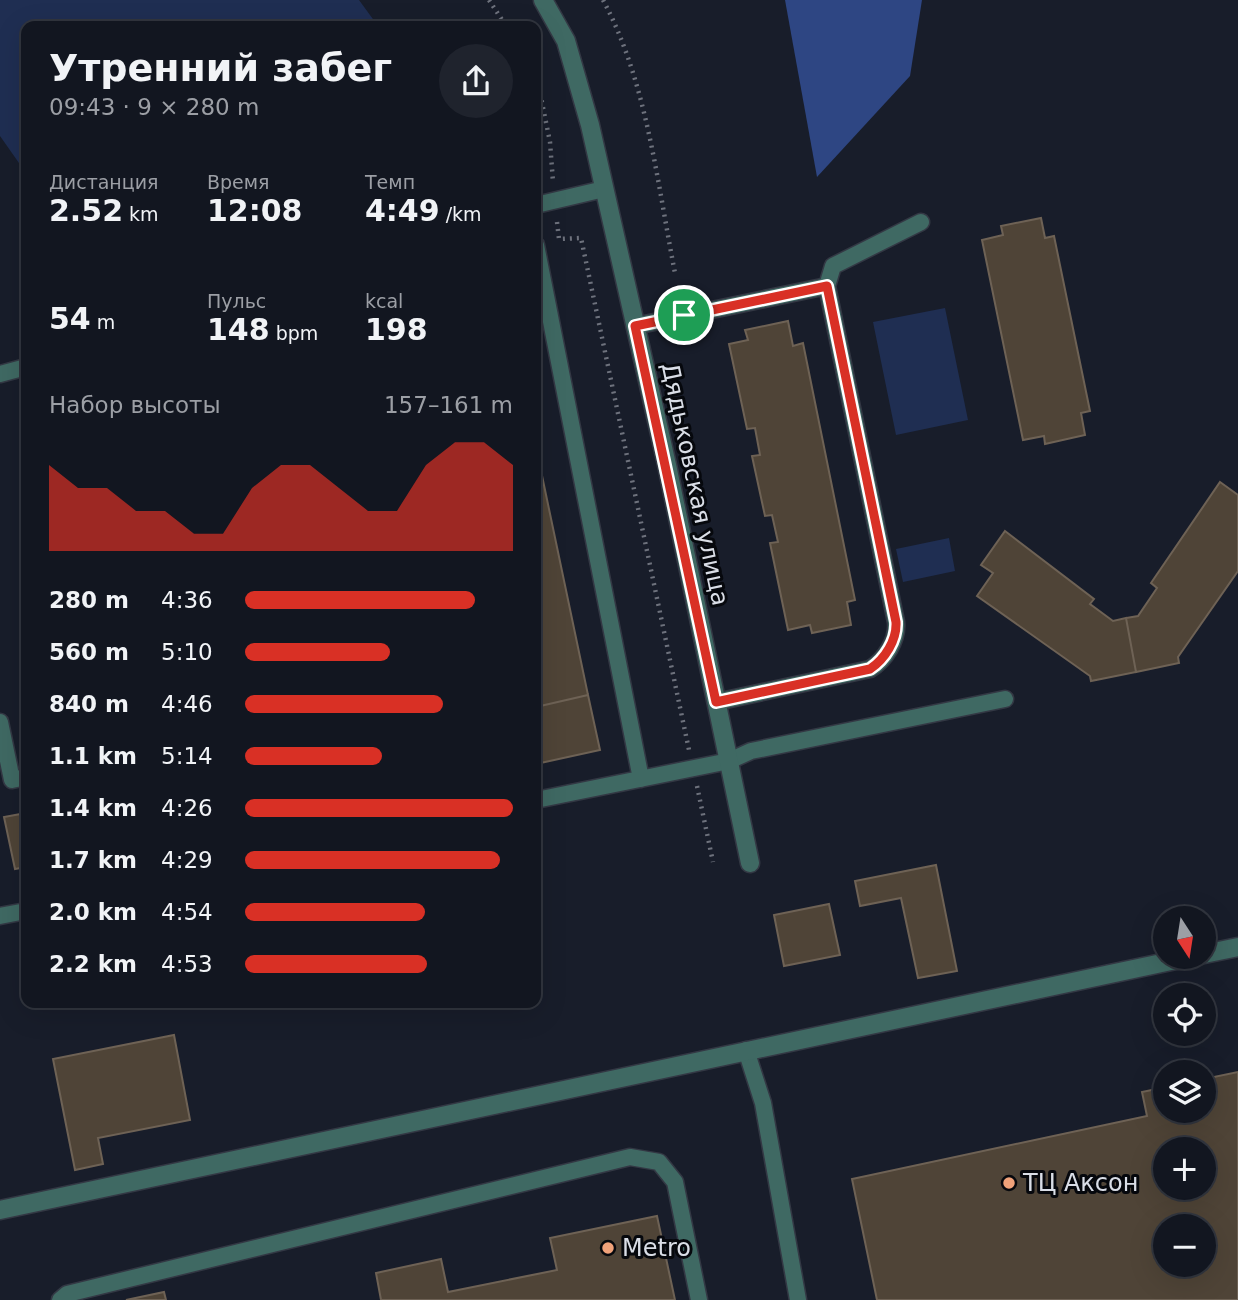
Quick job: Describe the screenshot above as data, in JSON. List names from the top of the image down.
{
  "streets": {
    "street": ["Дядьковская улица"]
  },
  "places": ["ТЦ Аксон", "Metro"],
  "north": "bottom",
  "page": {
    "heading": ["Утренний забег", "09:43 · 9 × 280 m"],
    "stats": [
      ["Дистанция", "2.52 km"],
      ["Время", "12:08"],
      ["Темп", "4:49 /km"],
      ["54 m"],
      ["Пульс", "148 bpm"],
      ["kcal", "198"]
    ],
    "chart": ["Набор высоты", "157–161 m"],
    "list": [
      {
        "name": "280 m",
        "note": "4:36"
      },
      {
        "name": "560 m",
        "note": "5:10"
      },
      {
        "name": "840 m",
        "note": "4:46"
      },
      {
        "name": "1.1 km",
        "note": "5:14"
      },
      {
        "name": "1.4 km",
        "note": "4:26"
      },
      {
        "name": "1.7 km",
        "note": "4:29"
      },
      {
        "name": "2.0 km",
        "note": "4:54"
      },
      {
        "name": "2.2 km",
        "note": "4:53"
      }
    ],
    "map_buttons": ["+", "−"]
  }
}
